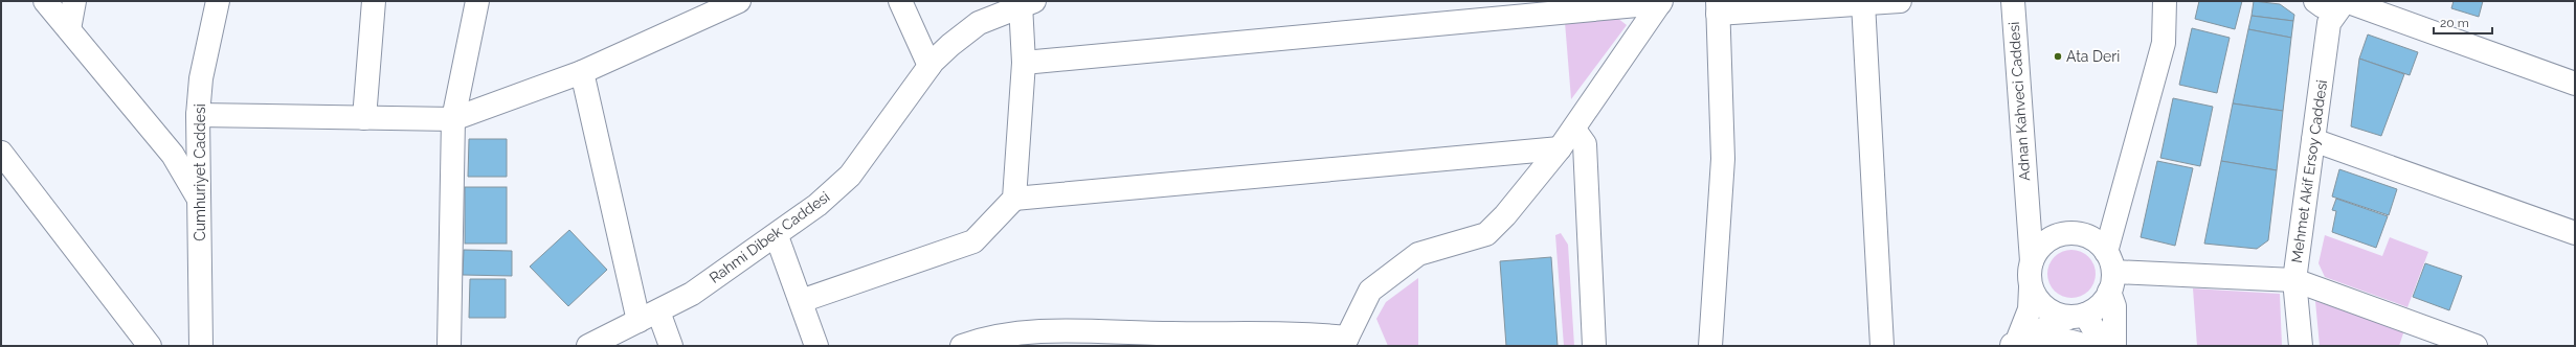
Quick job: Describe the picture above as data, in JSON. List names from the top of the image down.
{
  "streets": {
    "street": [
      "Adnan Kahveci Caddesi",
      "Mehmet Akif Ersoy Caddesi",
      "Cumhuriyet Caddesi",
      "Rahmi Dibek Caddesi"
    ]
  },
  "places": ["Ata Deri"],
  "scale_bar": "20 m"
}
